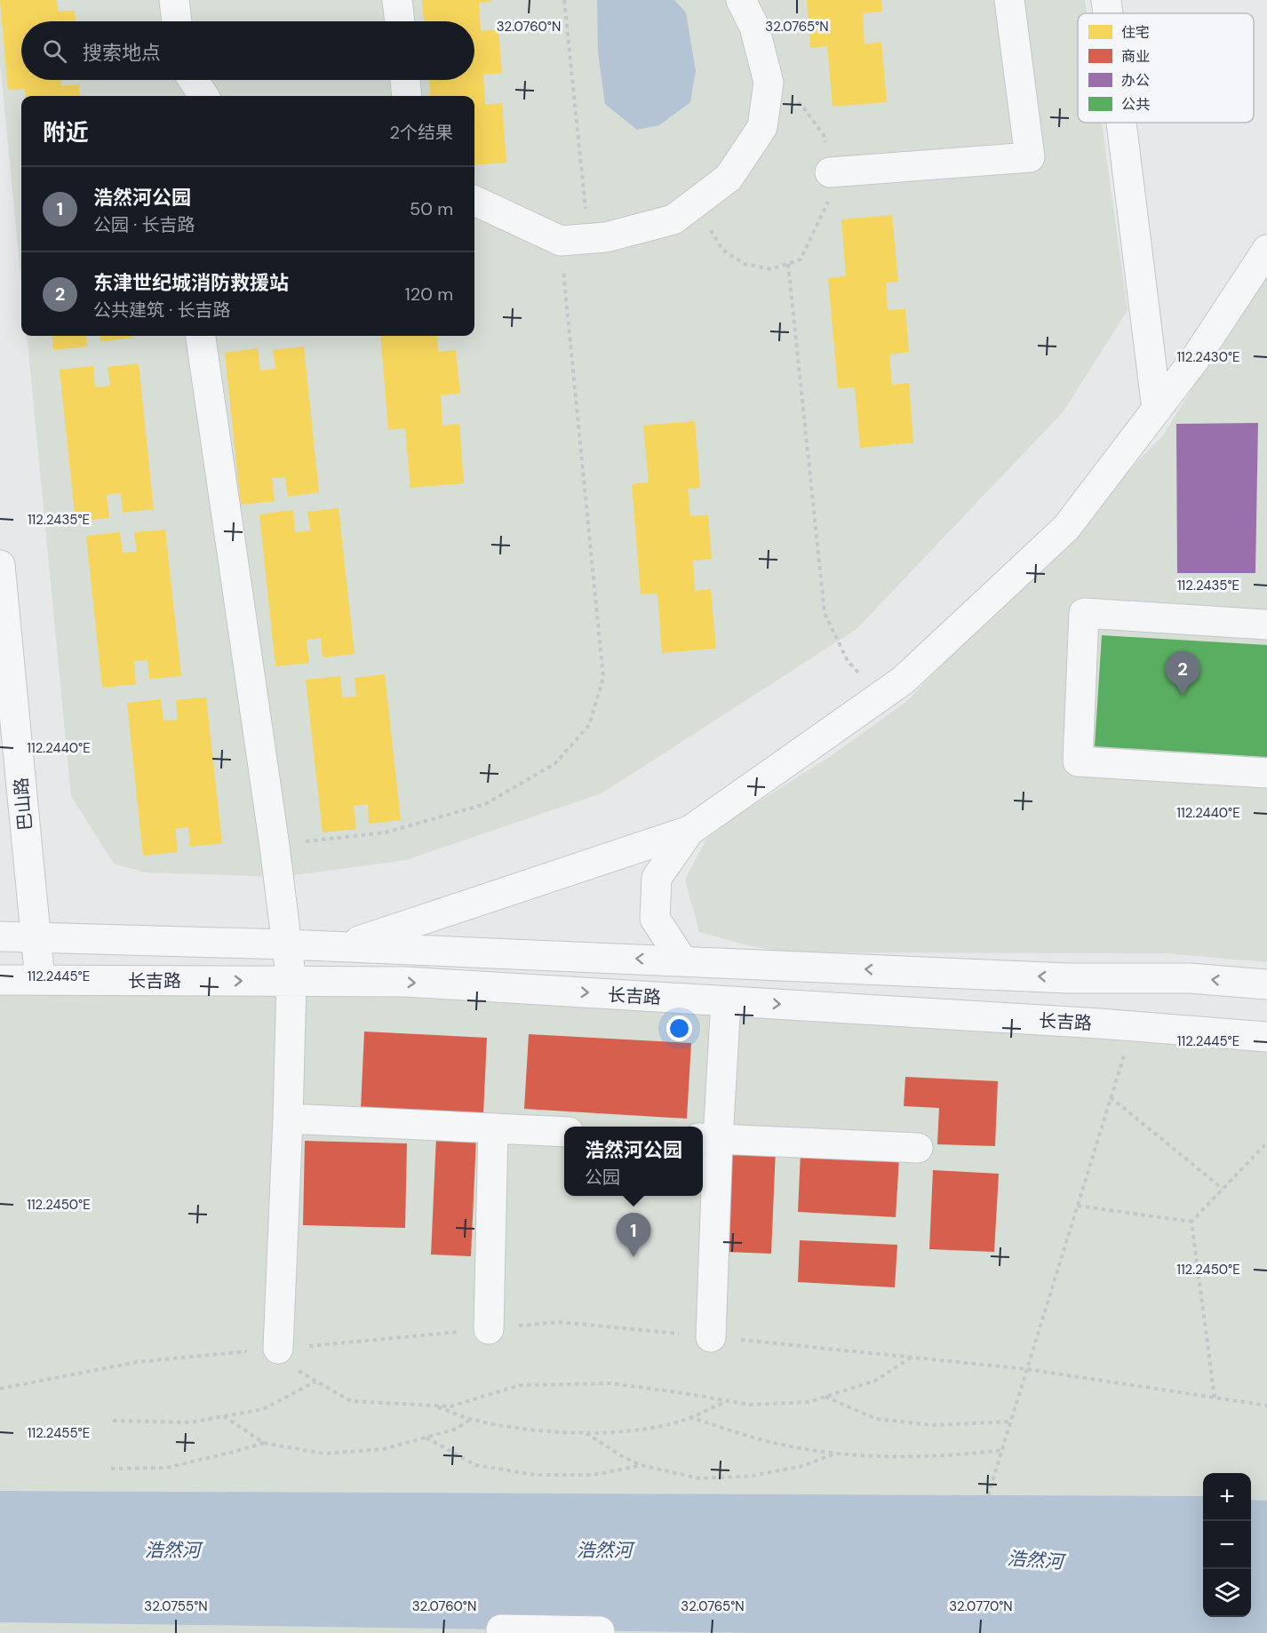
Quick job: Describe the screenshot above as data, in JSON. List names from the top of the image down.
{
  "streets": {
    "street": ["巴山路", "长吉路"]
  },
  "crossings": [
    ["巴山路", "长吉路"]
  ],
  "water": ["浩然河"],
  "legend": [
    "住宅",
    "商业",
    "办公",
    "公共"
  ],
  "page": {
    "search": "搜索地点",
    "heading": ["附近", "2个结果"],
    "list": [
      {
        "mark": "1",
        "name": "浩然河公园",
        "note": "公园 · 长吉路",
        "value": "50 m"
      },
      {
        "mark": "2",
        "name": "东津世纪城消防救援站",
        "note": "公共建筑 · 长吉路",
        "value": "120 m"
      }
    ],
    "pins": ["2", "1"],
    "popup": ["浩然河公园", "公园"],
    "map_buttons": ["+", "−"]
  },
  "coordinates": [
    "32.0760°N",
    "32.0765°N",
    "112.2430°E",
    "112.2435°E",
    "112.2440°E",
    "112.2445°E",
    "112.2450°E",
    "112.2455°E",
    "32.0755°N",
    "32.0770°N"
  ]
}
